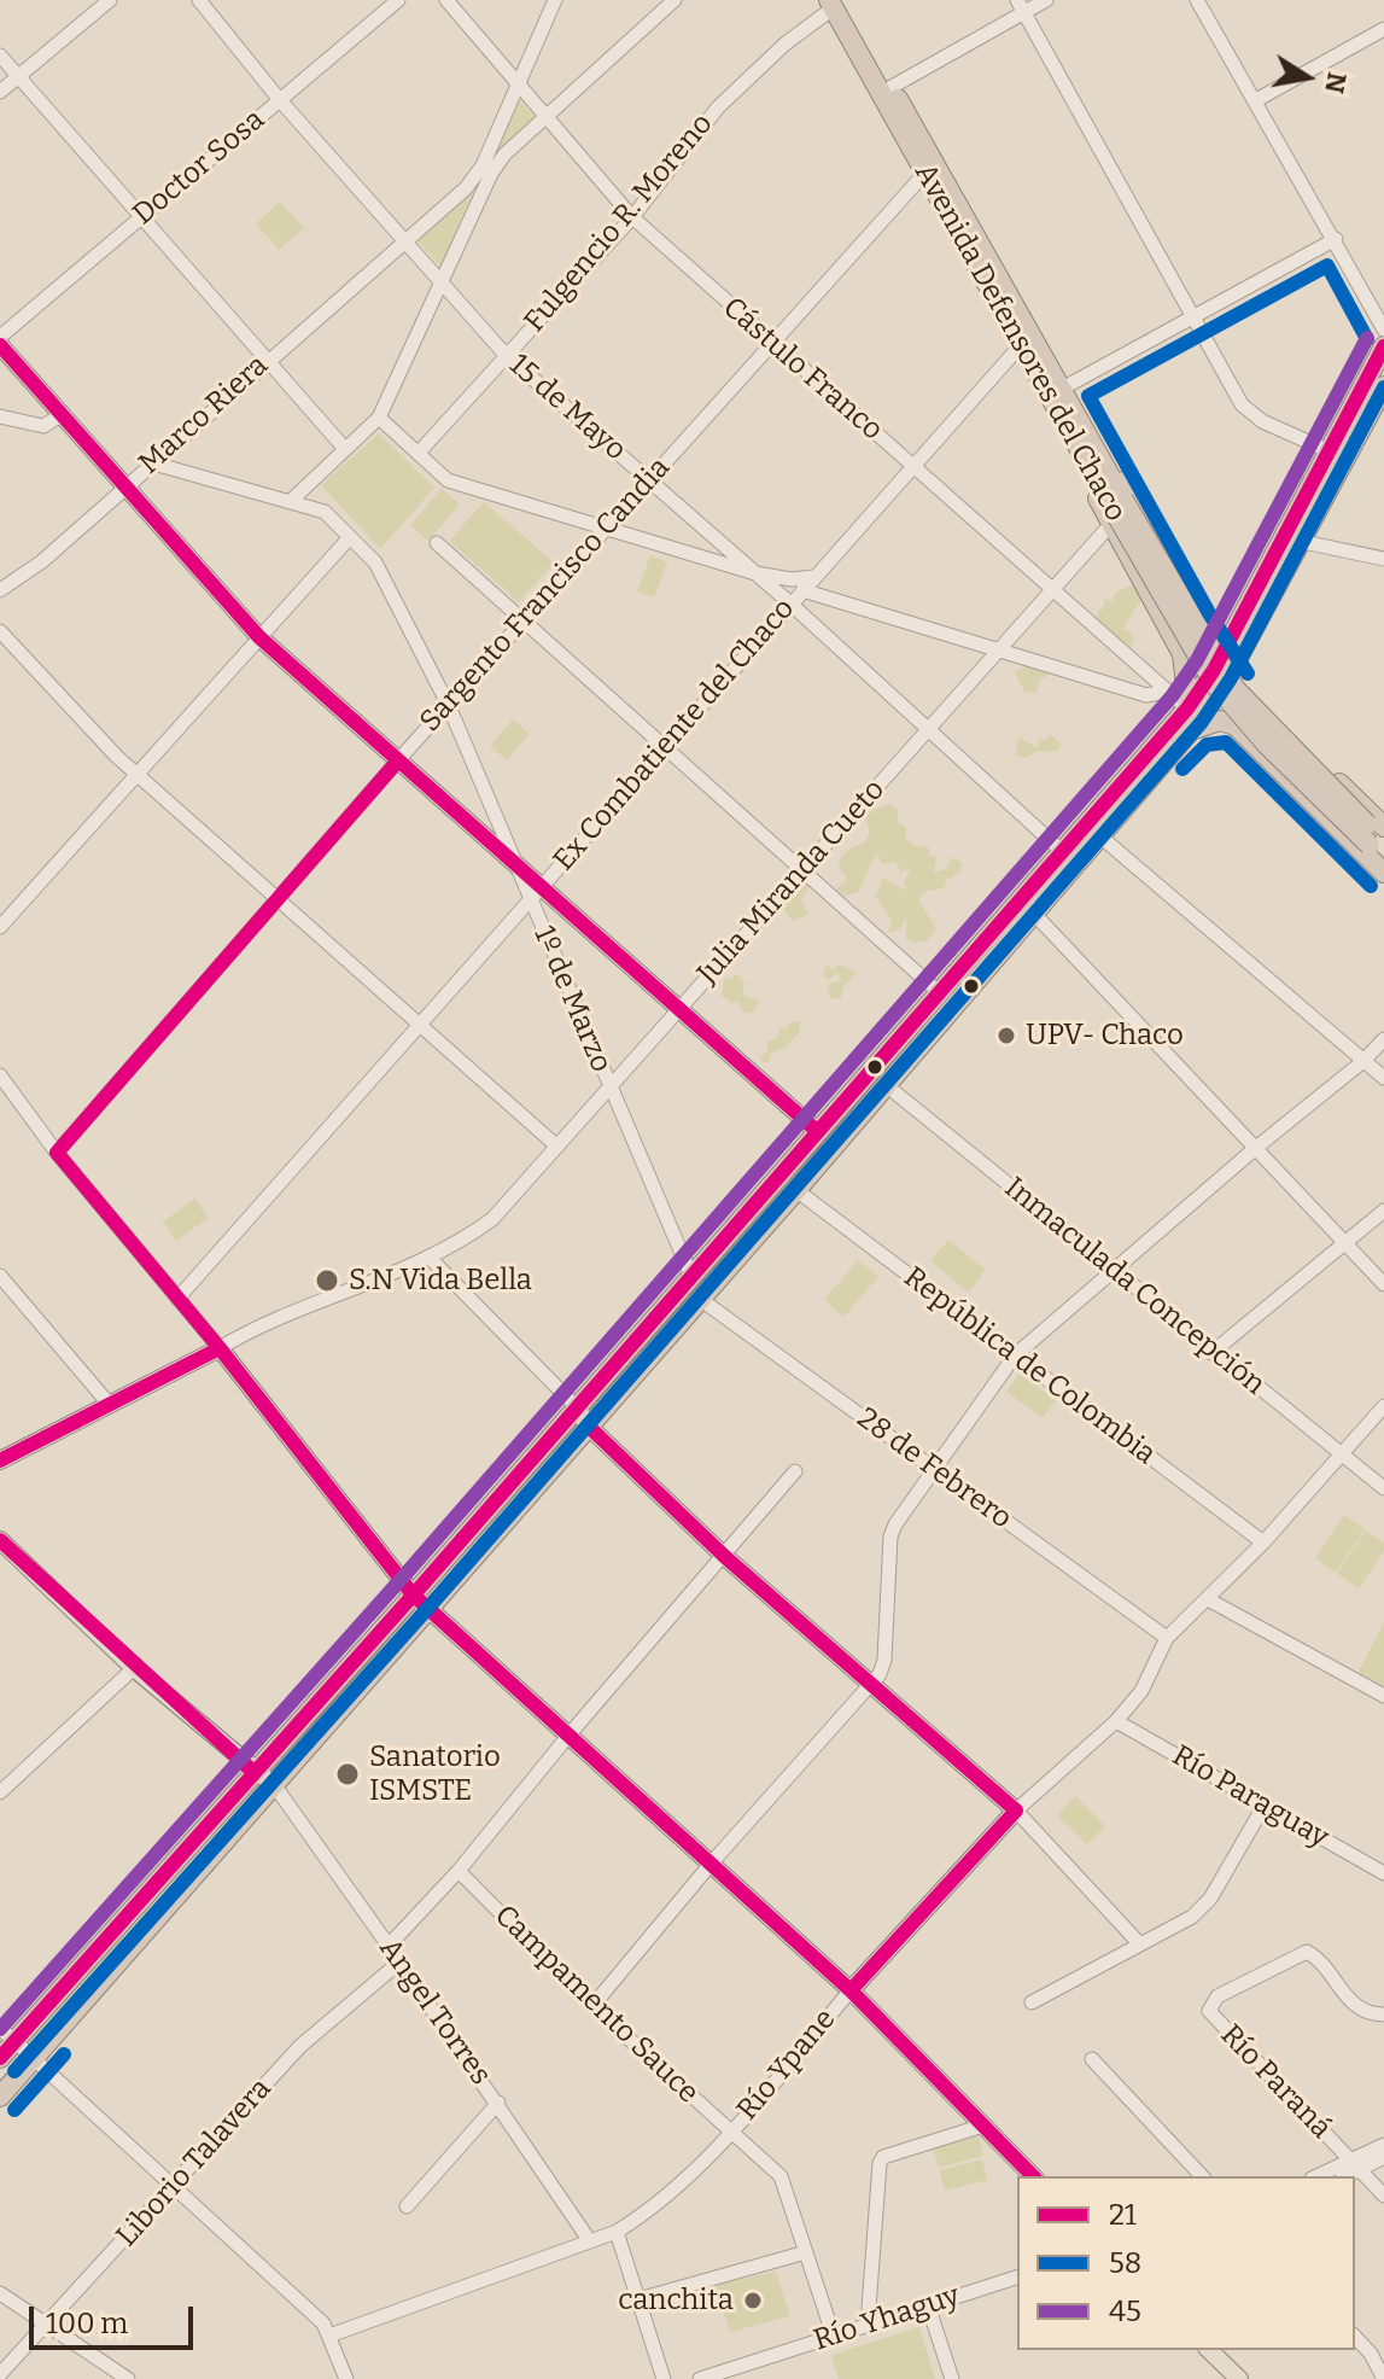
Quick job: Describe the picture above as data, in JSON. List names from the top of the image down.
{
  "streets": {
    "highway": ["Avenida Defensores del Chaco"],
    "main road": ["Julia Miranda Cueto", "Río Ypane"],
    "street": [
      "Doctor Sosa",
      "Fulgencio R. Moreno",
      "Cástulo Franco",
      "15 de Mayo",
      "Marco Riera",
      "Sargento Francisco Candia",
      "Ex Combatiente del Chaco",
      "1º de Marzo",
      "Inmaculada Concepción",
      "República de Colombia",
      "28 de Febrero",
      "Río Paraguay",
      "Campamento Sauce",
      "Angel Torres",
      "Río Paraná",
      "Liborio Talavera",
      "Río Yhaguy"
    ]
  },
  "crossings": [
    ["Doctor Sosa", "15 de Mayo"],
    ["Fulgencio R. Moreno", "Avenida Defensores del Chaco"],
    ["Fulgencio R. Moreno", "Cástulo Franco"],
    ["Fulgencio R. Moreno", "15 de Mayo"],
    ["Avenida Defensores del Chaco", "Sargento Francisco Candia"],
    ["Avenida Defensores del Chaco", "Ex Combatiente del Chaco"],
    ["Avenida Defensores del Chaco", "Julia Miranda Cueto"],
    ["Cástulo Franco", "Marco Riera"],
    ["Cástulo Franco", "Sargento Francisco Candia"],
    ["Cástulo Franco", "Ex Combatiente del Chaco"],
    ["Cástulo Franco", "Julia Miranda Cueto"],
    ["15 de Mayo", "Marco Riera"],
    ["15 de Mayo", "Sargento Francisco Candia"],
    ["15 de Mayo", "Ex Combatiente del Chaco"],
    ["15 de Mayo", "Julia Miranda Cueto"],
    ["Ex Combatiente del Chaco", "1º de Marzo"],
    ["Julia Miranda Cueto", "1º de Marzo"],
    ["Inmaculada Concepción", "Río Ypane"],
    ["República de Colombia", "Río Ypane"],
    ["28 de Febrero", "Río Ypane"],
    ["Río Paraguay", "Río Ypane"],
    ["Campamento Sauce", "Río Ypane"],
    ["Campamento Sauce", "Río Yhaguy"],
    ["Angel Torres", "Río Ypane"],
    ["Angel Torres", "Liborio Talavera"]
  ],
  "places": [
    "UPV- Chaco",
    "S.N Vida Bella",
    "Sanatorio ISMSTE",
    "canchita"
  ],
  "lines": ["transit line 58", "transit line 45", "transit line 21"],
  "legend": ["21", "58", "45"],
  "scale_bar": "100 m",
  "north": "right"
}
